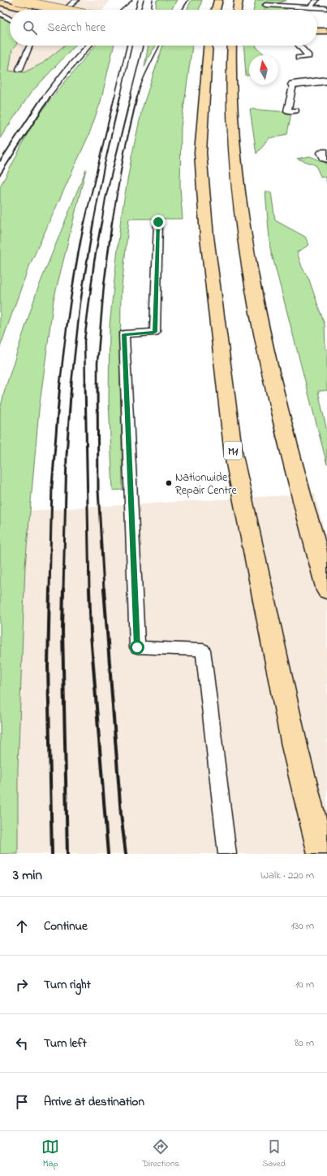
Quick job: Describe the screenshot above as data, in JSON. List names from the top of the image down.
{
  "streets": {
    "main road": ["M1"]
  },
  "places": ["Nationwide Repair Centre"],
  "north": "top",
  "page": {
    "search": "Search here",
    "heading": ["3 min", "Walk · 220 m"],
    "list": [
      ["Continue", "130 m"],
      ["Turn right", "10 m"],
      ["Turn left", "80 m"],
      "Arrive at destination"
    ],
    "nav": ["Map", "Directions", "Saved"]
  }
}
